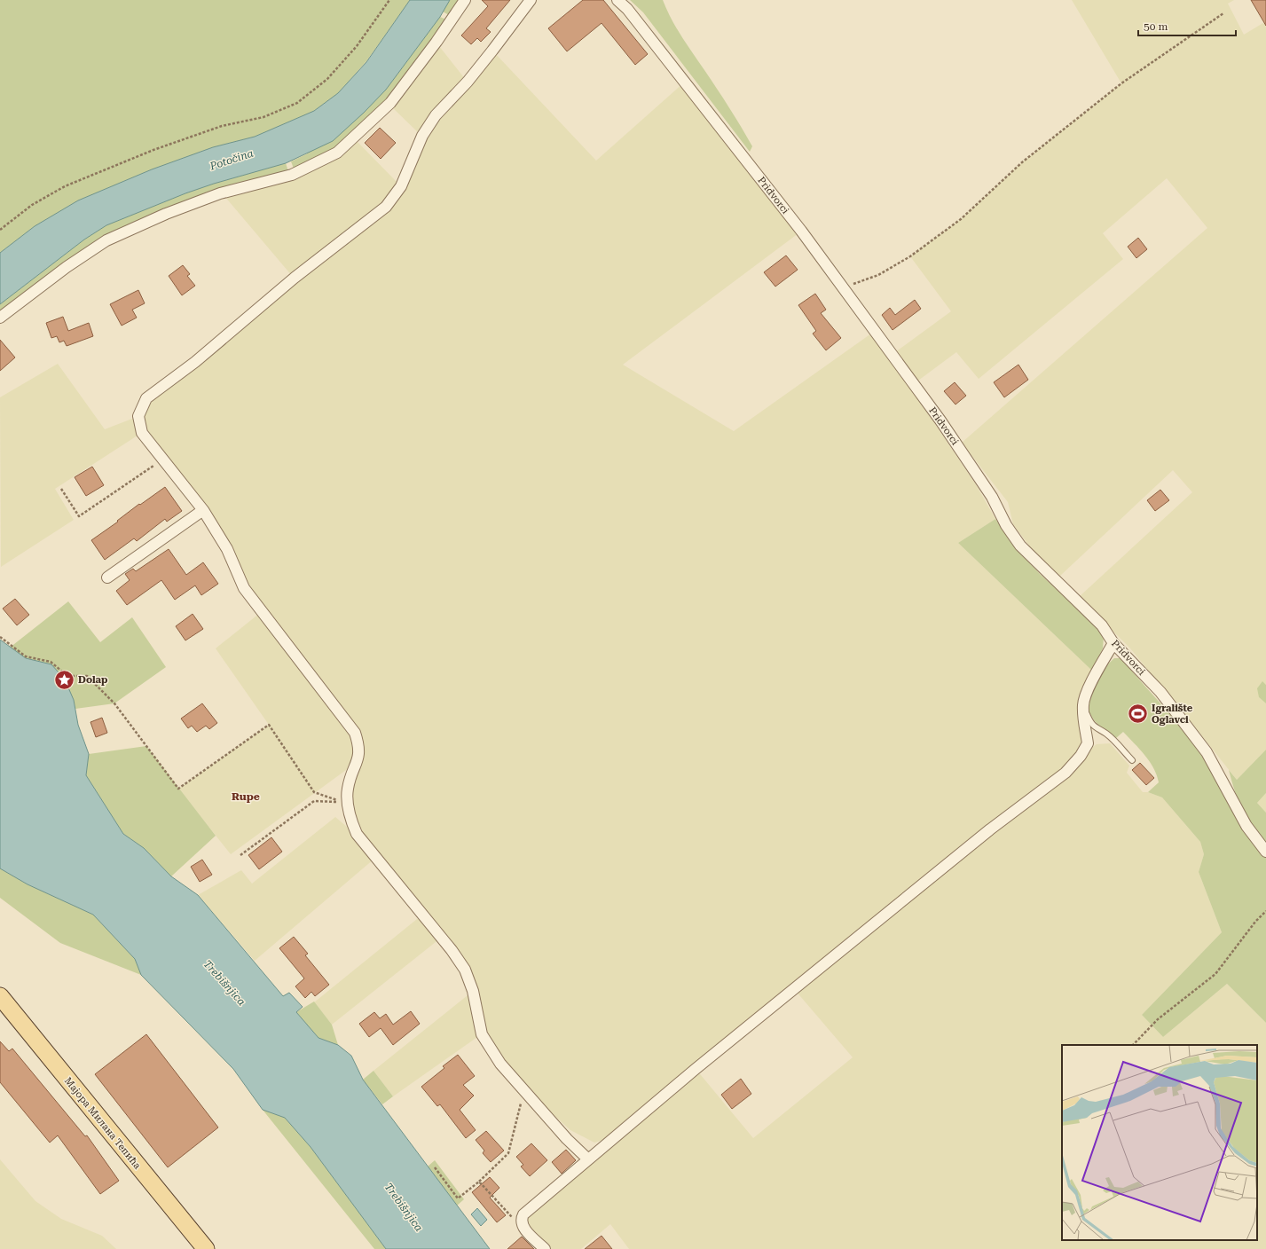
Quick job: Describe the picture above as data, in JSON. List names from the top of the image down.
{
  "streets": {
    "main road": ["Мајора Милана Тепића"],
    "street": ["Pridvorci"]
  },
  "districts": ["Rupe"],
  "water": ["Potočina", "Trebišnjica"],
  "places": {
    "place": ["Dolap"],
    "sports": ["Igralište Oglavci"]
  },
  "scale_bar": "50 m"
}
